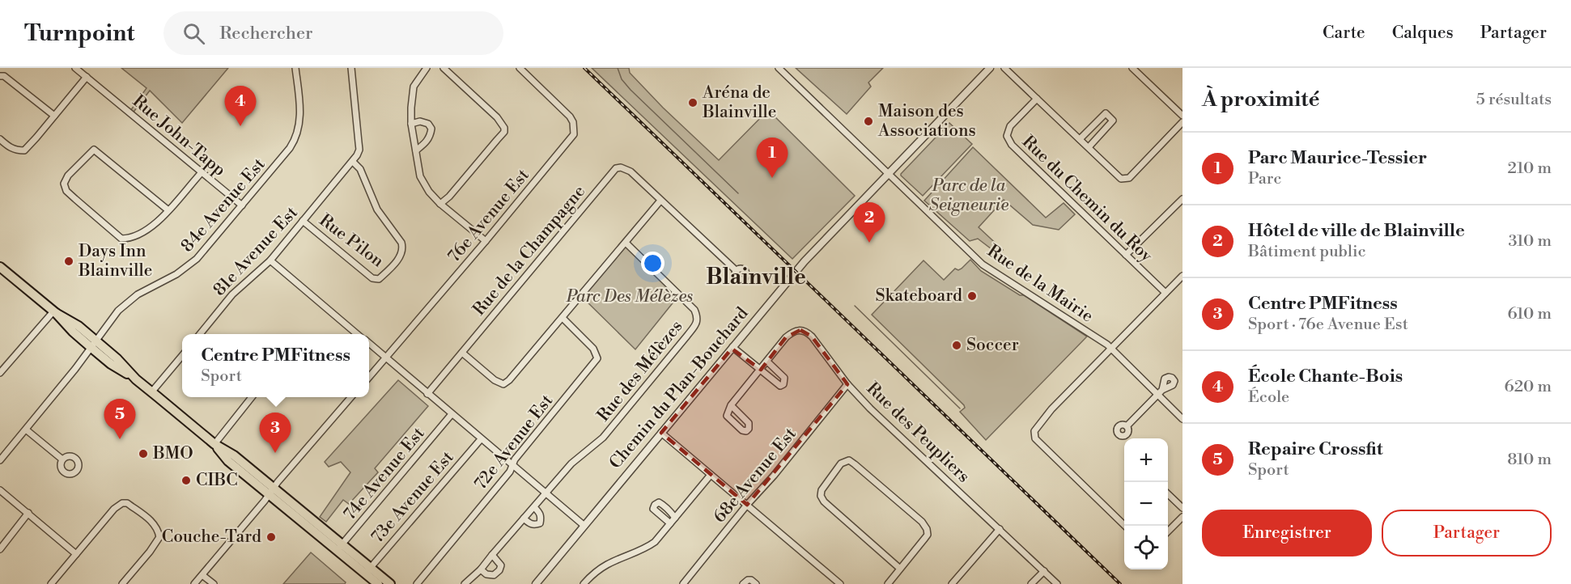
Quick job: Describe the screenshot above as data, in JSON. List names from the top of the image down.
{
  "streets": {
    "street": [
      "Rue John-Tapp",
      "Rue du Chemin du Roy",
      "84e Avenue Est",
      "76e Avenue Est",
      "Rue Pilon",
      "Rue de la Champagne",
      "81e Avenue Est",
      "Rue de la Mairie",
      "Rue des Mélèzes",
      "Chemin du Plan-Bouchard",
      "Rue des Peupliers",
      "72e Avenue Est",
      "74e Avenue Est",
      "68e Avenue Est",
      "73e Avenue Est"
    ]
  },
  "crossings": [
    ["Rue John-Tapp", "84e Avenue Est"],
    ["Rue Pilon", "81e Avenue Est"],
    ["Rue de la Mairie", "Chemin du Plan-Bouchard"],
    ["Rue des Peupliers", "68e Avenue Est"]
  ],
  "districts": ["Blainville"],
  "parks": ["Parc de la Seigneurie", "Parc Des Mélèzes"],
  "places": [
    "Aréna de Blainville",
    "Maison des Associations",
    "Days Inn Blainville",
    "Skateboard",
    "Soccer",
    "BMO",
    "CIBC",
    "Couche-Tard"
  ],
  "page": {
    "header": "Turnpoint",
    "search": "Rechercher",
    "nav": ["Carte", "Calques", "Partager"],
    "heading": ["À proximité", "5 résultats"],
    "pins": [
      "4",
      "1",
      "2",
      "5",
      "3"
    ],
    "list": [
      {
        "mark": "1",
        "name": "Parc Maurice-Tessier",
        "note": "Parc",
        "value": "210 m"
      },
      {
        "mark": "2",
        "name": "Hôtel de ville de Blainville",
        "note": "Bâtiment public",
        "value": "310 m"
      },
      {
        "mark": "3",
        "name": "Centre PMFitness",
        "note": "Sport · 76e Avenue Est",
        "value": "610 m"
      },
      {
        "mark": "4",
        "name": "École Chante-Bois",
        "note": "École",
        "value": "620 m"
      },
      {
        "mark": "5",
        "name": "Repaire Crossfit",
        "note": "Sport",
        "value": "810 m"
      }
    ],
    "popup": ["Centre PMFitness", "Sport"],
    "map_buttons": ["+", "−"],
    "buttons": ["Enregistrer", "Partager"]
  }
}
